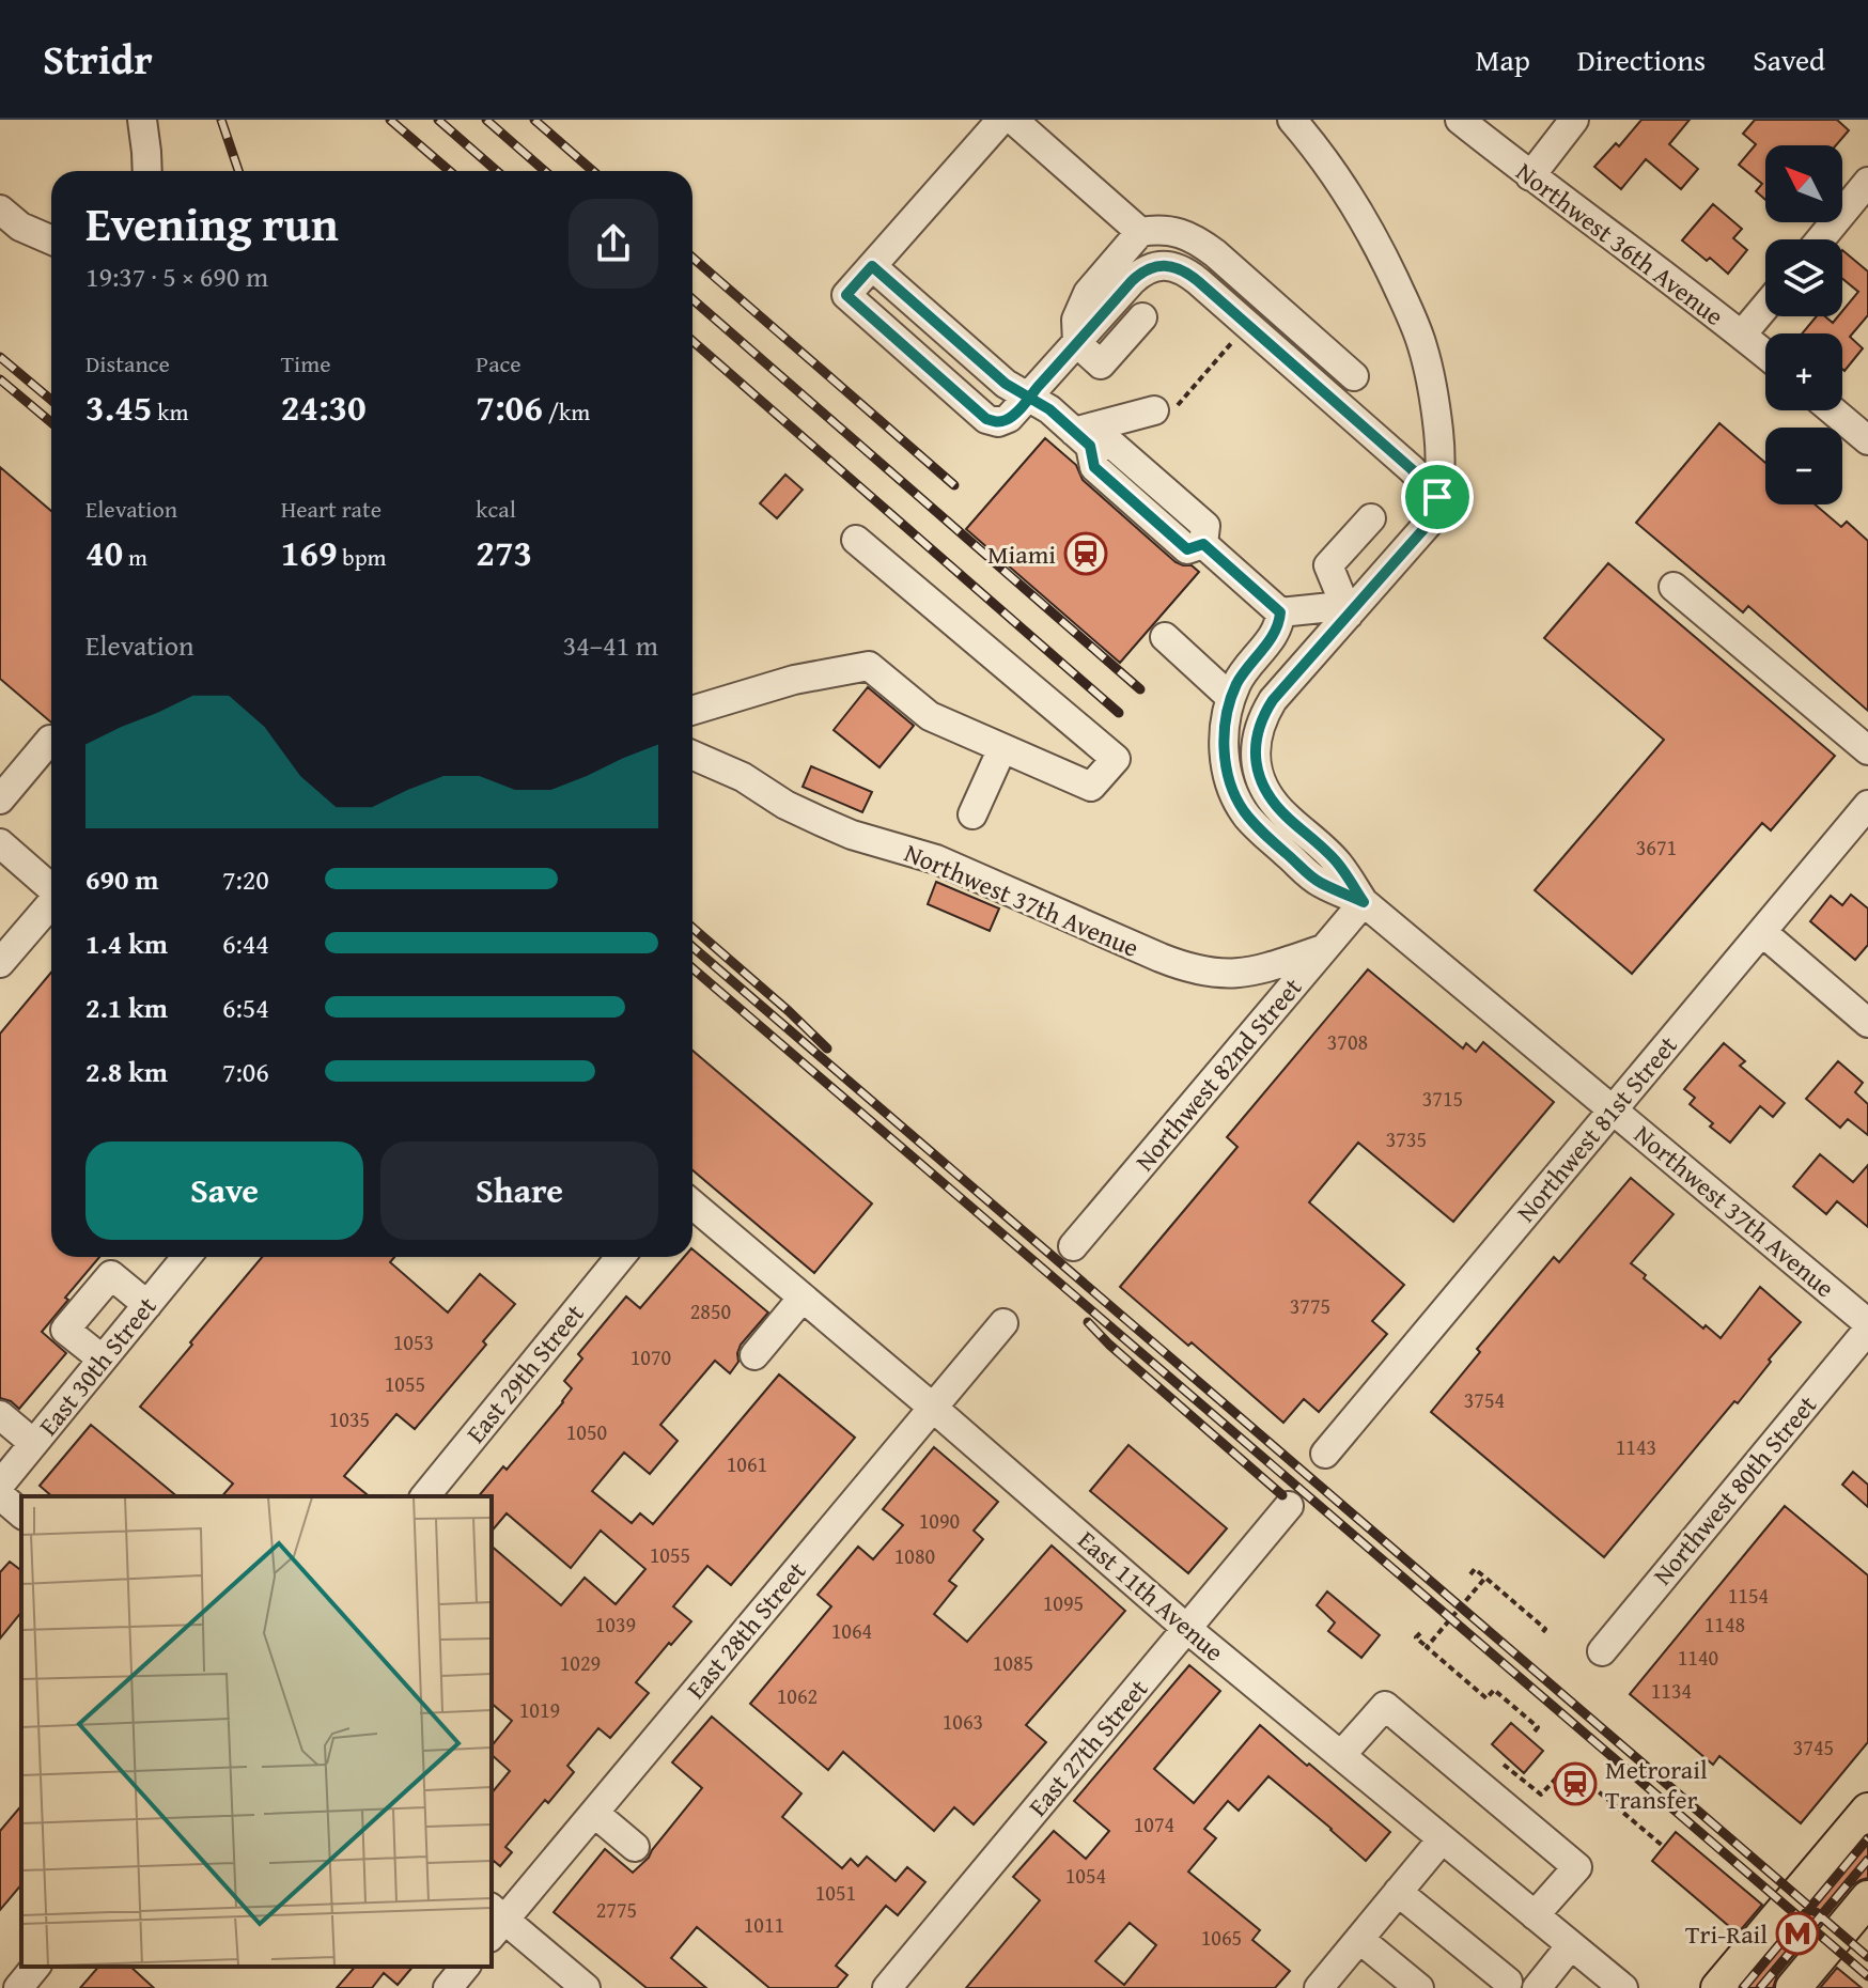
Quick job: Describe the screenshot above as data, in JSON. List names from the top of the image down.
{
  "streets": {
    "street": [
      "Northwest 36th Avenue",
      "Northwest 37th Avenue",
      "Northwest 82nd Street",
      "Northwest 81st Street",
      "East 30th Street",
      "East 29th Street",
      "Northwest 80th Street",
      "East 11th Avenue",
      "East 28th Street",
      "East 27th Street"
    ]
  },
  "crossings": [
    ["Northwest 37th Avenue", "Northwest 82nd Street"],
    ["Northwest 37th Avenue", "Northwest 81st Street"],
    ["Northwest 37th Avenue", "Northwest 80th Street"],
    ["East 11th Avenue", "East 28th Street"],
    ["East 11th Avenue", "East 27th Street"]
  ],
  "places": {
    "station": ["Miami", "Metrorail Transfer"],
    "metro station": ["Tri-Rail"]
  },
  "house_numbers": [
    "3671",
    "3708",
    "3715",
    "3735",
    "3775",
    "2850",
    "1053",
    "1070",
    "1055",
    "3754",
    "1035",
    "1050",
    "1143",
    "1061",
    "1090",
    "1055",
    "1080",
    "1154",
    "1095",
    "1039",
    "1148",
    "1064",
    "1140",
    "1029",
    "1085",
    "1134",
    "1062",
    "1019",
    "1063",
    "3745",
    "1074",
    "1054",
    "1051",
    "2775",
    "1011",
    "1065"
  ],
  "north": "top left",
  "page": {
    "header": "Stridr",
    "nav": ["Map", "Directions", "Saved"],
    "map_buttons": ["+", "−"],
    "heading": ["Evening run", "19:37 · 5 × 690 m"],
    "stats": [
      ["Distance", "3.45 km"],
      ["Time", "24:30"],
      ["Pace", "7:06 /km"],
      ["Elevation", "40 m"],
      ["Heart rate", "169 bpm"],
      ["kcal", "273"]
    ],
    "chart": ["Elevation", "34–41 m"],
    "list": [
      {
        "name": "690 m",
        "note": "7:20"
      },
      {
        "name": "1.4 km",
        "note": "6:44"
      },
      {
        "name": "2.1 km",
        "note": "6:54"
      },
      {
        "name": "2.8 km",
        "note": "7:06"
      }
    ],
    "buttons": ["Save", "Share"]
  }
}
